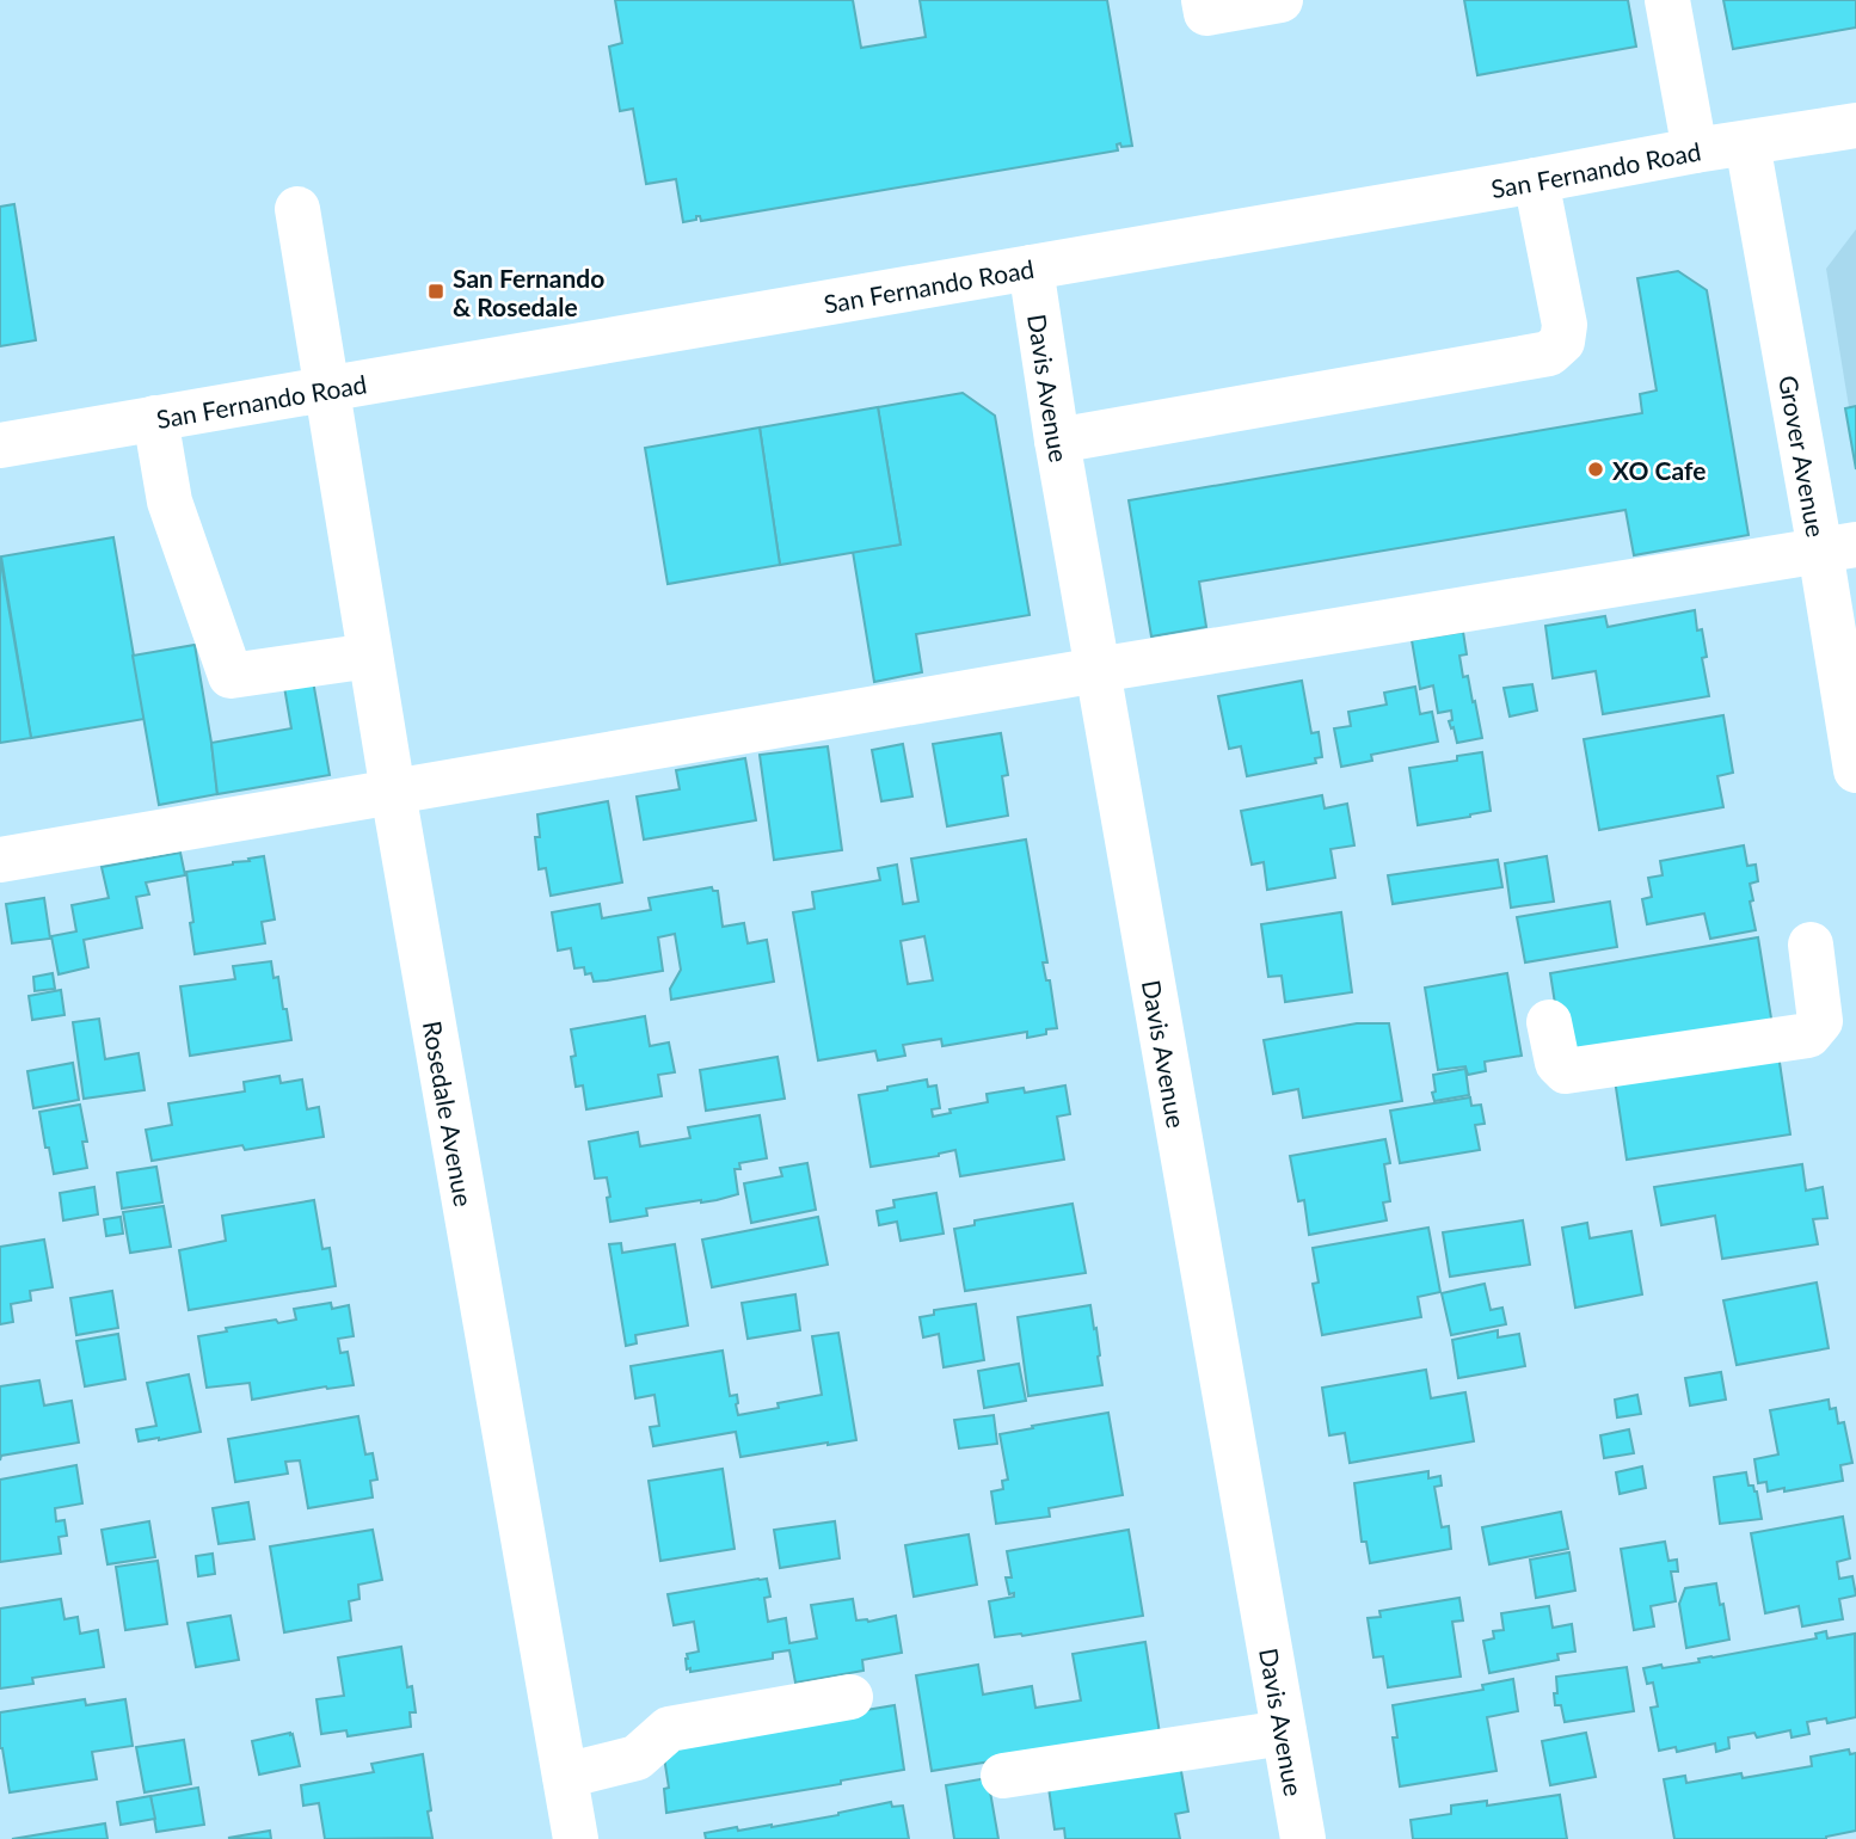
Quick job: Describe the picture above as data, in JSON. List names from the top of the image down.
{
  "streets": {
    "street": [
      "San Fernando Road",
      "Davis Avenue",
      "Grover Avenue",
      "Rosedale Avenue"
    ]
  },
  "crossings": [
    ["San Fernando Road", "Davis Avenue"],
    ["San Fernando Road", "Grover Avenue"],
    ["San Fernando Road", "Rosedale Avenue"]
  ],
  "places": {
    "transit": ["San Fernando & Rosedale"],
    "other": ["XO Cafe"]
  }
}
